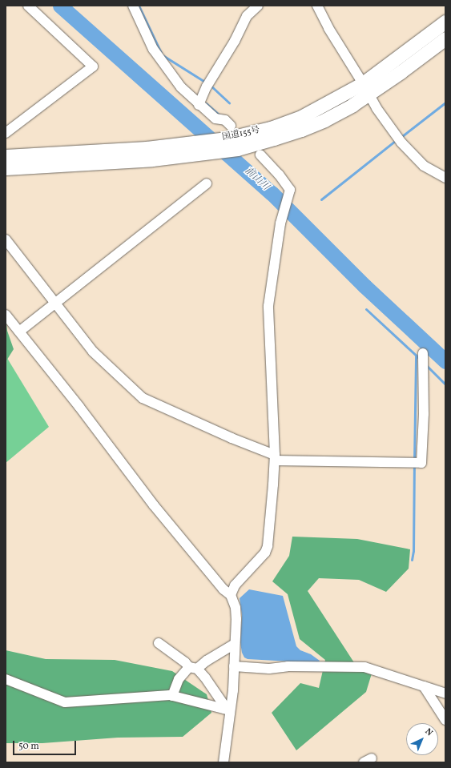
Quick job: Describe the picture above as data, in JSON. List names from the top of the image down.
{
  "streets": {
    "highway": ["国道155号"]
  },
  "water": ["前山川"],
  "scale_bar": "50 m",
  "north": "top right"
}
